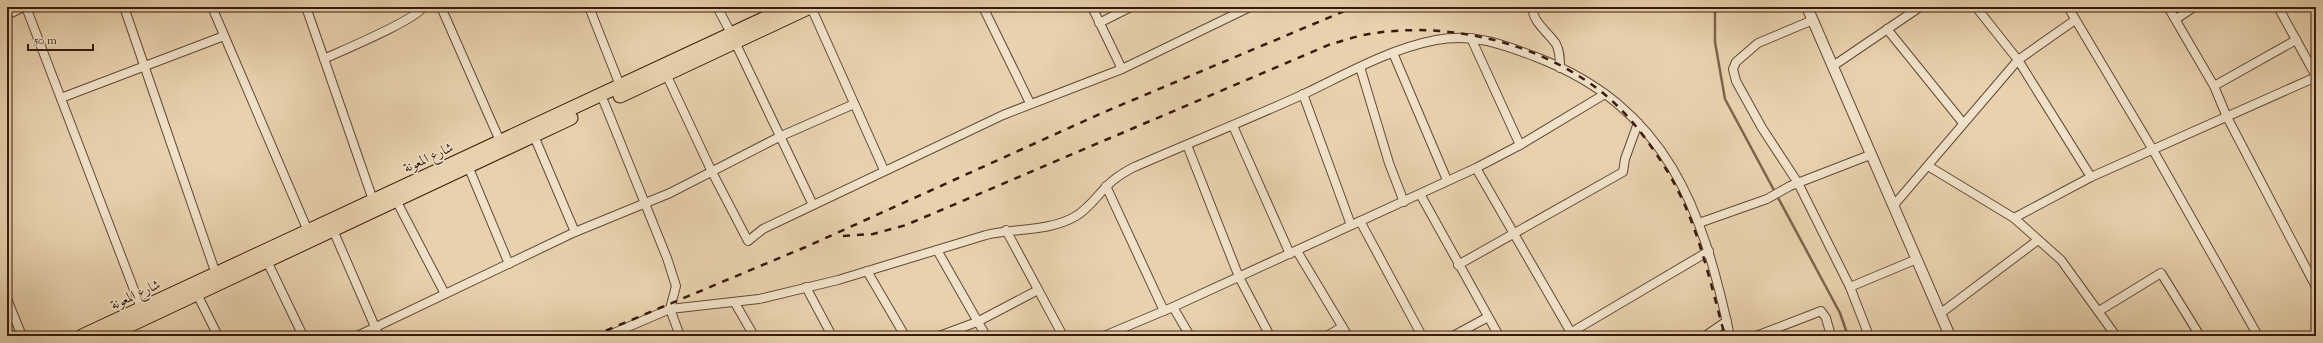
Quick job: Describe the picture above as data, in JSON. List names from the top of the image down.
{
  "streets": {
    "highway": ["شارع المعونة"]
  },
  "scale_bar": "50 m"
}
